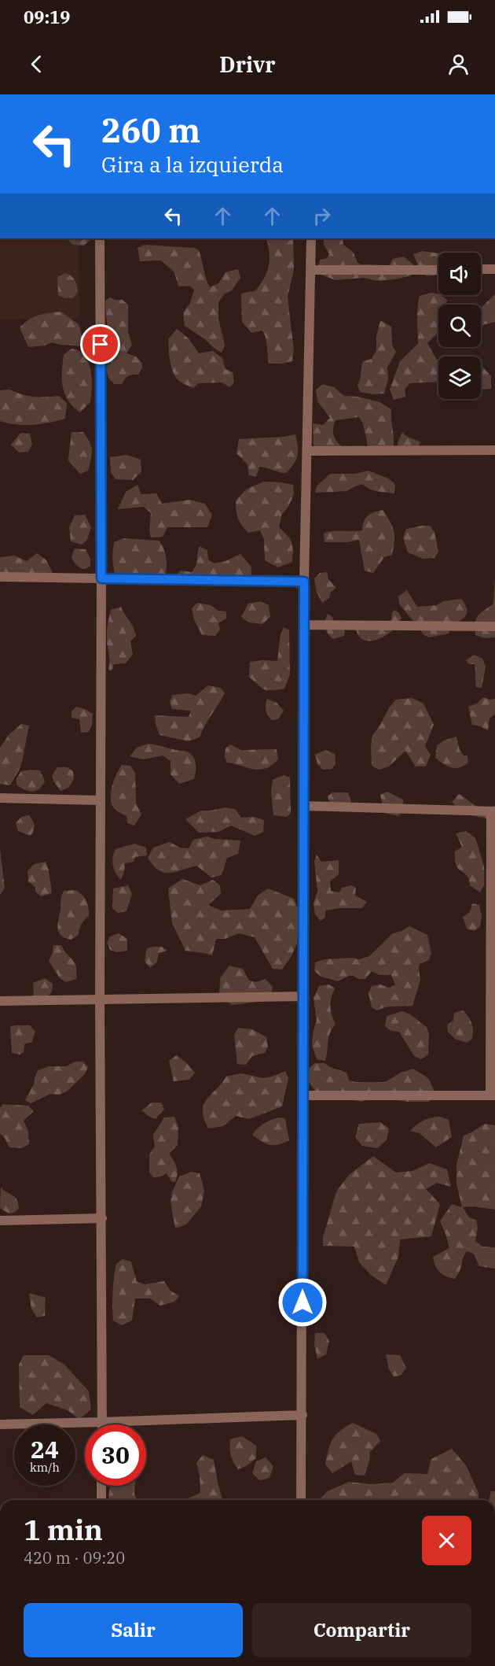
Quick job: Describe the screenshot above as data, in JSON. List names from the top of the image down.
{
  "page": {
    "status": "09:19",
    "header": "Drivr",
    "turn": ["260 m", "Gira a la izquierda"],
    "speed": "24 km/h",
    "limit": "30",
    "heading": ["1 min", "420 m · 09:20"],
    "buttons": ["Salir", "Compartir"]
  }
}
